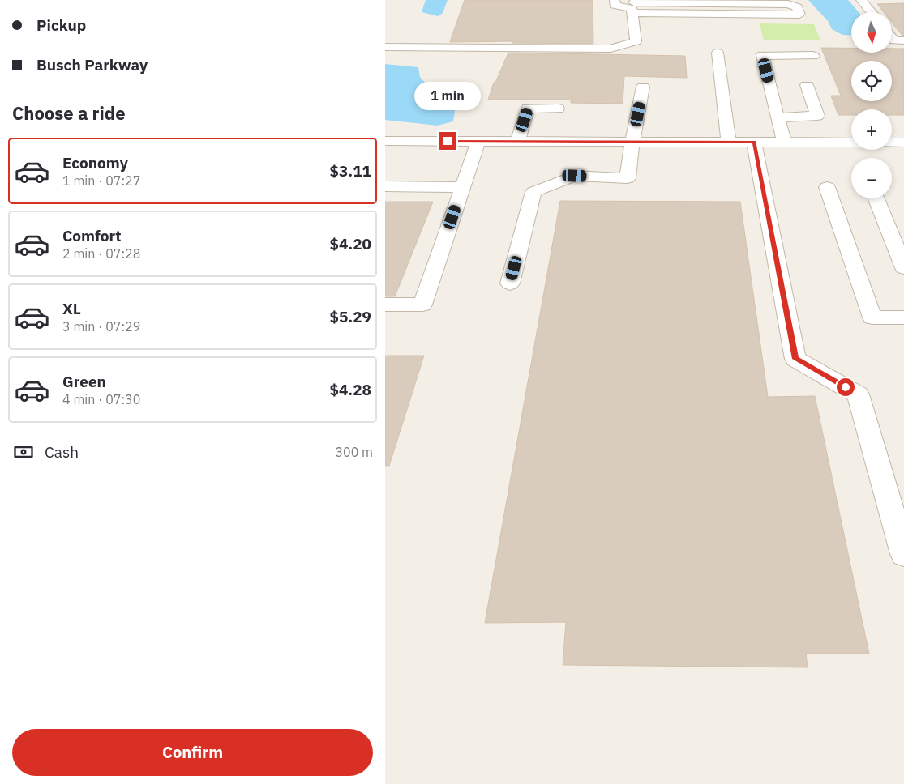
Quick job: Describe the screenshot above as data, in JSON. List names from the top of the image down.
{
  "north": "bottom",
  "page": {
    "banner": ["Pickup", "Busch Parkway"],
    "map_buttons": ["+", "−"],
    "bubble": "1 min",
    "heading": "Choose a ride",
    "list": [
      {
        "name": "Economy",
        "note": "1 min · 07:27",
        "value": "$3.11"
      },
      {
        "name": "Comfort",
        "note": "2 min · 07:28",
        "value": "$4.20"
      },
      {
        "name": "XL",
        "note": "3 min · 07:29",
        "value": "$5.29"
      },
      {
        "name": "Green",
        "note": "4 min · 07:30",
        "value": "$4.28"
      }
    ],
    "pay": ["Cash", "300 m"],
    "buttons": "Confirm"
  }
}
